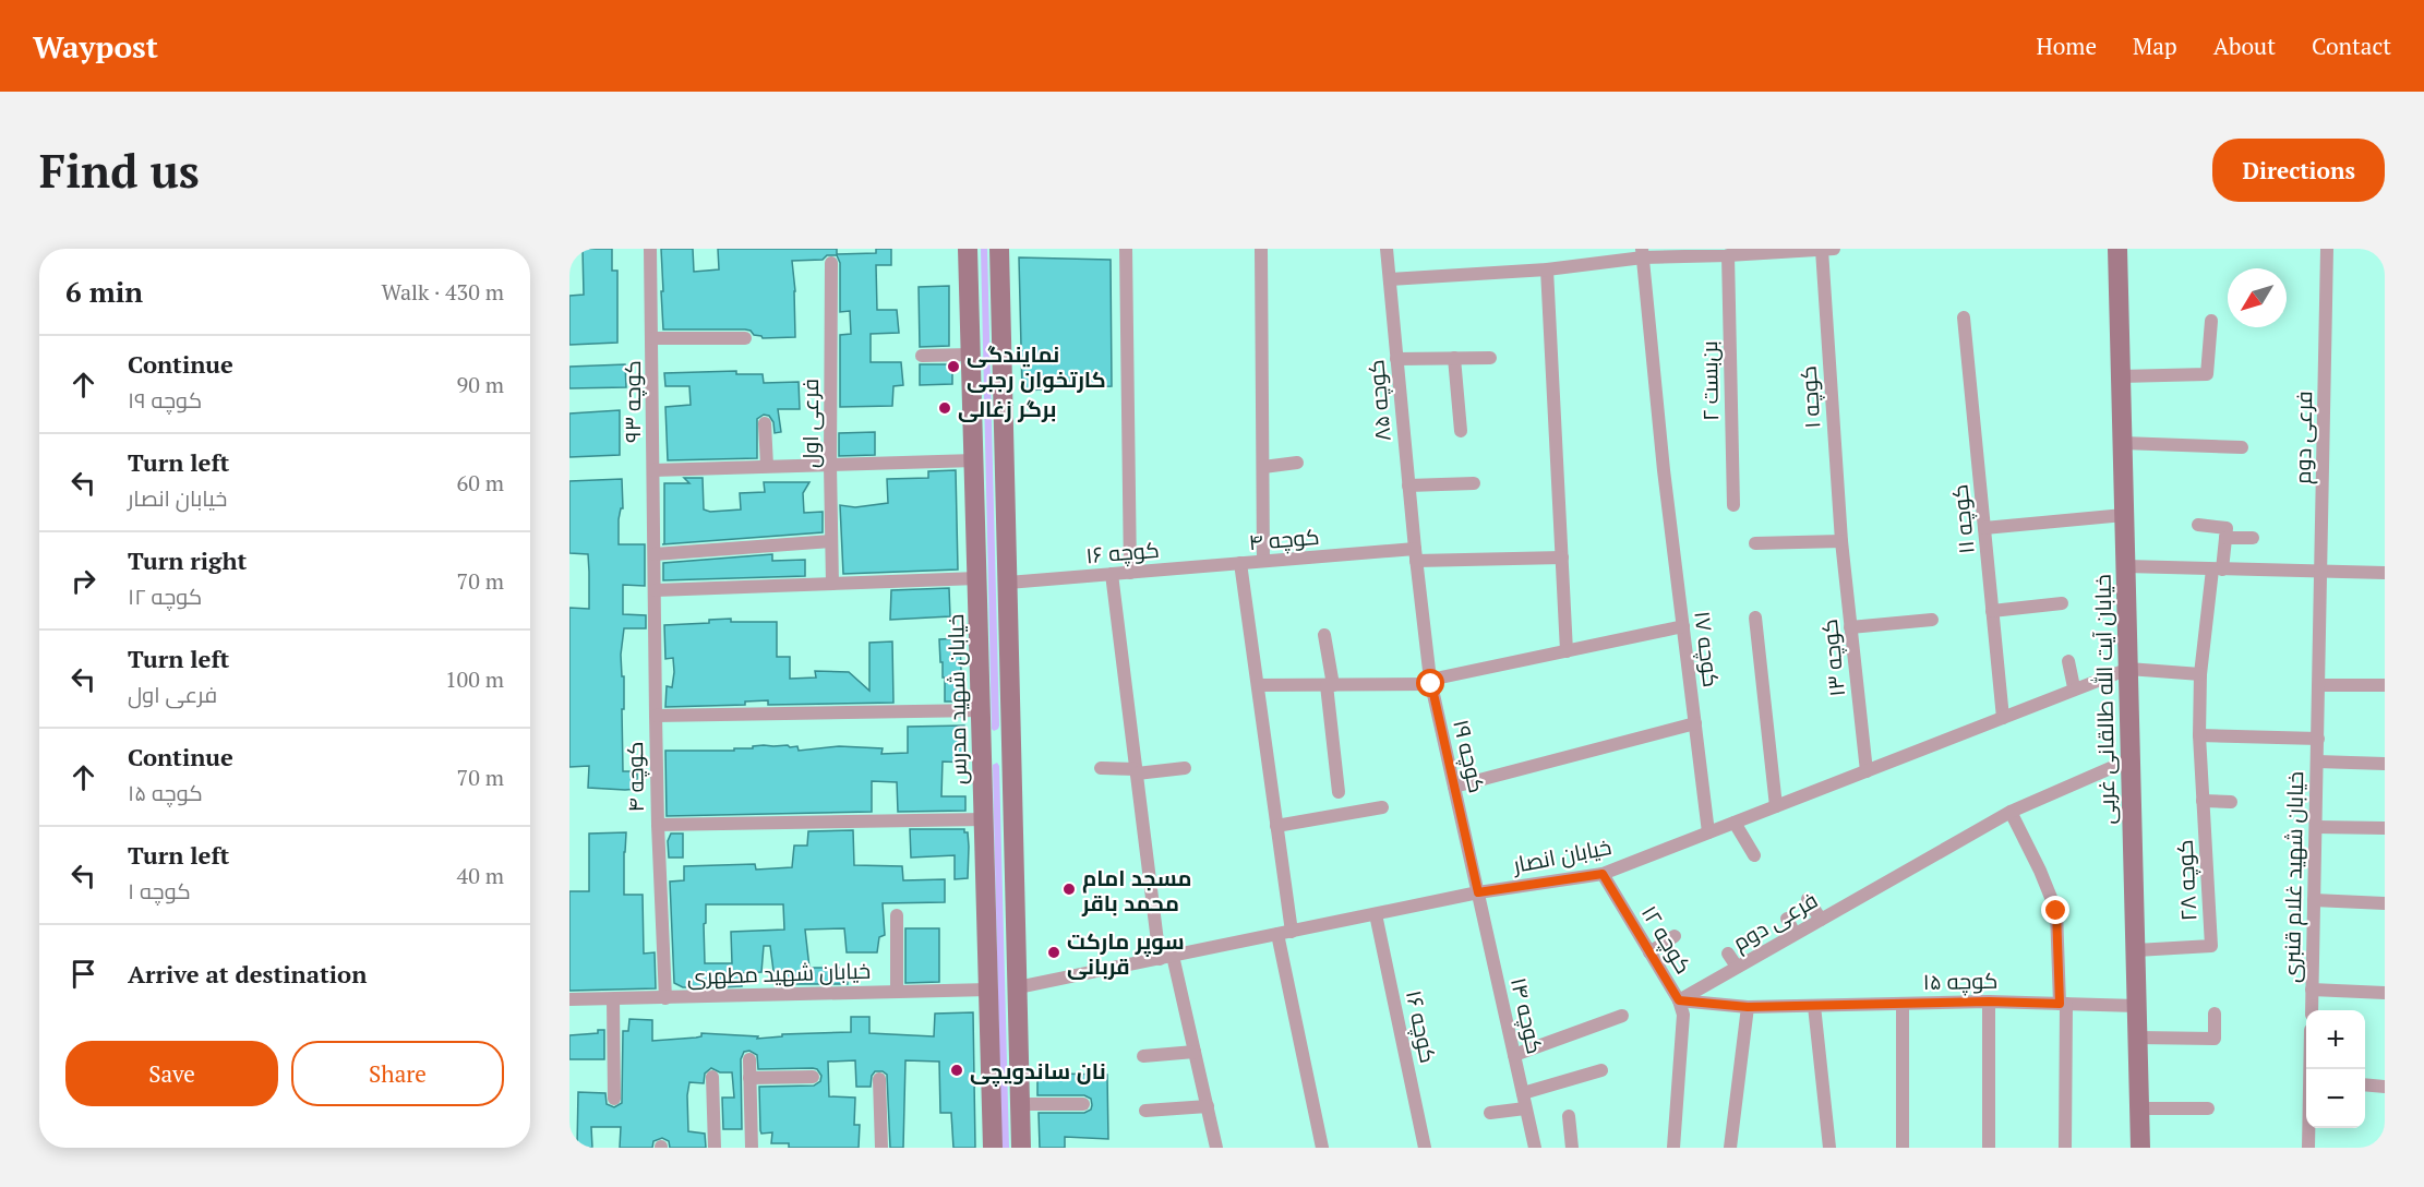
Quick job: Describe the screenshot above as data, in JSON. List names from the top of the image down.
{
  "streets": {
    "main road": ["خیابان شهید مدرس", "خیابان آیت الله طالقانی غربی"],
    "street": [
      "بن‌بست ۲",
      "کوچه ۱",
      "کوچه ۸۵",
      "کوچه ۹۳",
      "فرعی اول",
      "فرعی دوم",
      "کوچه ۱۱",
      "کوچه ۴",
      "کوچه ۱۶",
      "کوچه ۱۷",
      "کوچه ۱۳",
      "کوچه ۱۹",
      "خیابان انصار",
      "خیابان شهید غلام قنبری",
      "کوچه ۲۸",
      "کوچه ۱۲",
      "خیابان شهید مطهری",
      "کوچه ۱۵",
      "کوچه ۱۴"
    ]
  },
  "crossings": [
    ["کوچه ۱", "کوچه ۱۳"],
    ["کوچه ۸۵", "کوچه ۴"],
    ["کوچه ۸۵", "کوچه ۱۹"],
    ["کوچه ۹۳", "کوچه ۴"],
    ["فرعی دوم", "کوچه ۱۲"],
    ["کوچه ۱۱", "خیابان انصار"],
    ["کوچه ۴", "کوچه ۱۶"],
    ["کوچه ۴", "کوچه ۱۹"],
    ["کوچه ۴", "خیابان انصار"],
    ["کوچه ۴", "خیابان شهید مطهری"],
    ["کوچه ۱۶", "خیابان انصار"],
    ["کوچه ۱۷", "خیابان انصار"],
    ["کوچه ۱۳", "خیابان انصار"],
    ["خیابان شهید مدرس", "خیابان شهید مطهری"],
    ["خیابان آیت الله طالقانی غربی", "خیابان انصار"],
    ["خیابان آیت الله طالقانی غربی", "کوچه ۲۸"],
    ["خیابان آیت الله طالقانی غربی", "کوچه ۱۵"],
    ["کوچه ۱۹", "خیابان انصار"],
    ["کوچه ۱۹", "کوچه ۱۴"],
    ["خیابان انصار", "کوچه ۱۲"],
    ["خیابان انصار", "کوچه ۱۴"]
  ],
  "places": [
    "نمایندگی کارتخوان رجبی",
    "برگر زغالی",
    "مسجد امام محمد باقر",
    "سوپر مارکت قربانی",
    "نان ساندویچی"
  ],
  "north": "bottom left",
  "page": {
    "header": "Waypost",
    "nav": [
      "Home",
      "Map",
      "About",
      "Contact"
    ],
    "buttons": [
      "Directions",
      ["Save", "Share"]
    ],
    "title": "Find us",
    "heading": ["6 min", "Walk · 430 m"],
    "list": [
      ["Continue", "کوچه ۱۹", "90 m"],
      ["Turn left", "خیابان انصار", "60 m"],
      ["Turn right", "کوچه ۱۲", "70 m"],
      ["Turn left", "فرعی اول", "100 m"],
      ["Continue", "کوچه ۱۵", "70 m"],
      ["Turn left", "کوچه ۱", "40 m"],
      "Arrive at destination"
    ],
    "map_buttons": ["+", "−"]
  }
}
